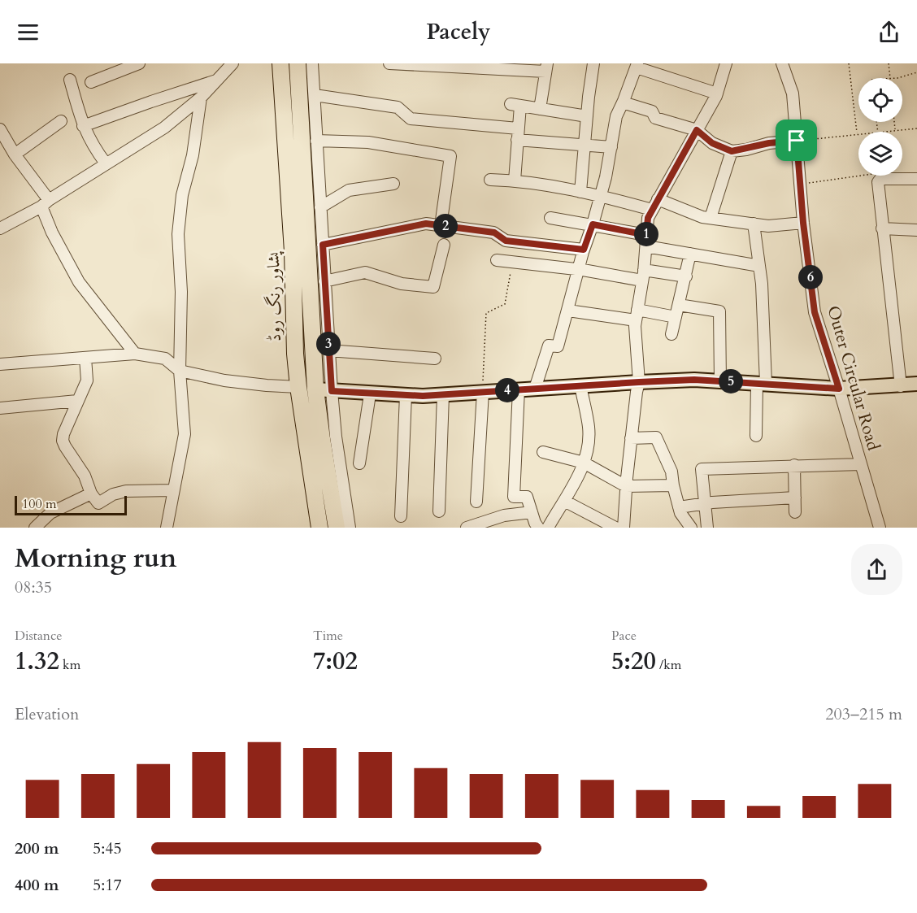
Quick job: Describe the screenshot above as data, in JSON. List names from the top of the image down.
{
  "streets": {
    "highway": ["پشاور رنگ روڈ"],
    "street": ["Outer Circular Road"]
  },
  "scale_bar": "100 m",
  "page": {
    "header": "Pacely",
    "pins": [
      "2",
      "1",
      "6",
      "3",
      "5",
      "4"
    ],
    "scale": "100 m",
    "heading": ["Morning run", "08:35"],
    "stats": [
      ["Distance", "1.32 km"],
      ["Time", "7:02"],
      ["Pace", "5:20 /km"]
    ],
    "chart": ["Elevation", "203–215 m"],
    "list": [
      {
        "name": "200 m",
        "note": "5:45"
      },
      {
        "name": "400 m",
        "note": "5:17"
      }
    ]
  }
}
